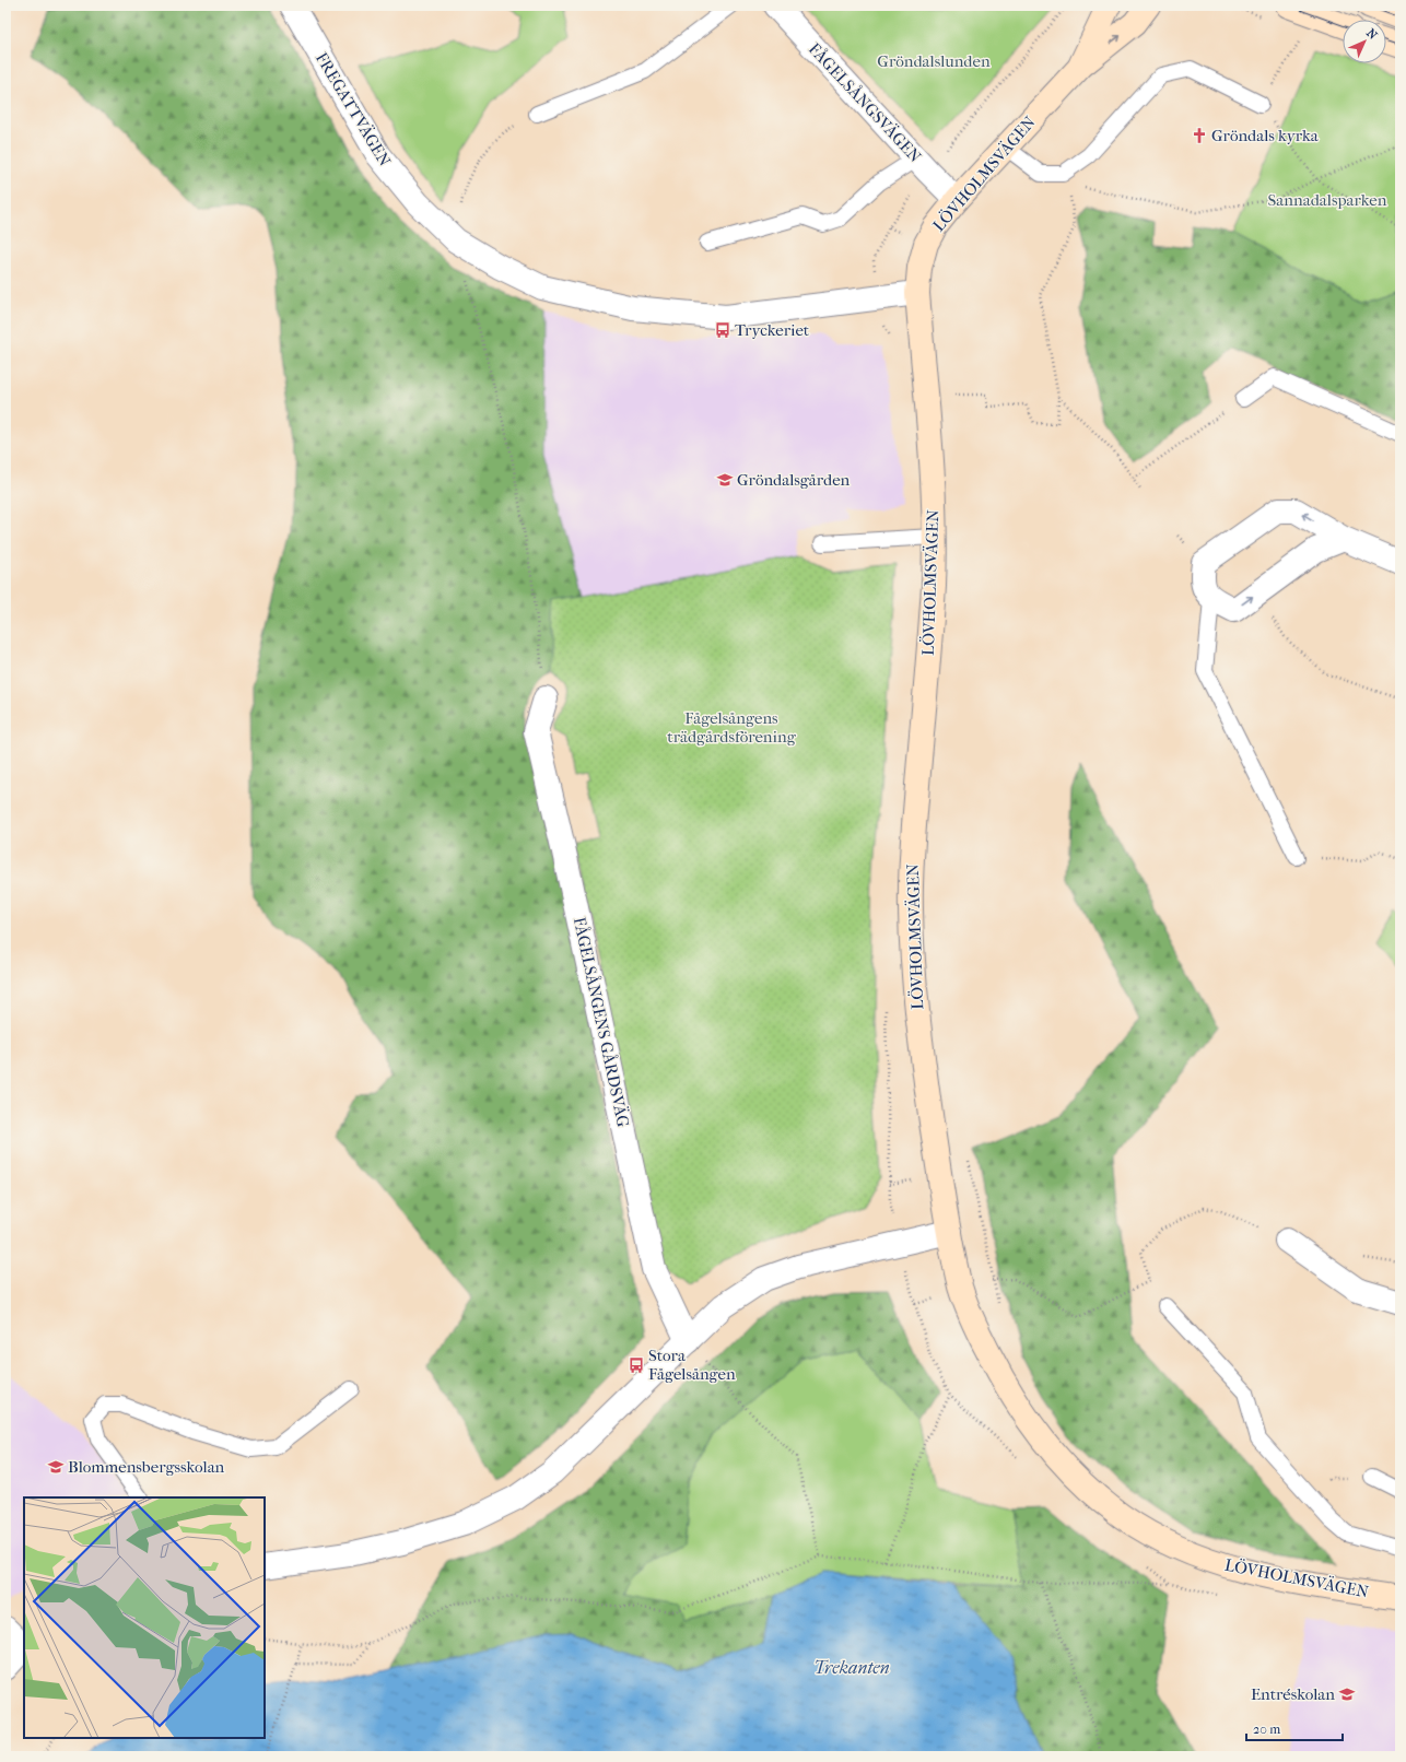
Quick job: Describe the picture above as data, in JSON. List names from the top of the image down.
{
  "streets": {
    "street": [
      "FÅGELSÅNGSVÄGEN",
      "FREGATTVÄGEN",
      "LÖVHOLMSVÄGEN",
      "FÅGELSÅNGENS GÅRDSVÄG"
    ]
  },
  "crossings": [
    ["FÅGELSÅNGSVÄGEN", "LÖVHOLMSVÄGEN"],
    ["FREGATTVÄGEN", "LÖVHOLMSVÄGEN"]
  ],
  "water": ["Trekanten"],
  "parks": ["Gröndalslunden", "Sannadalsparken", "Fågelsångens trädgårdsförening"],
  "places": {
    "church": ["Gröndals kyrka"],
    "bus stop": ["Tryckeriet", "Stora Fågelsången"],
    "school or university": ["Gröndalsgården", "Blommensbergsskolan", "Entréskolan"]
  },
  "scale_bar": "20 m",
  "north": "top right"
}
